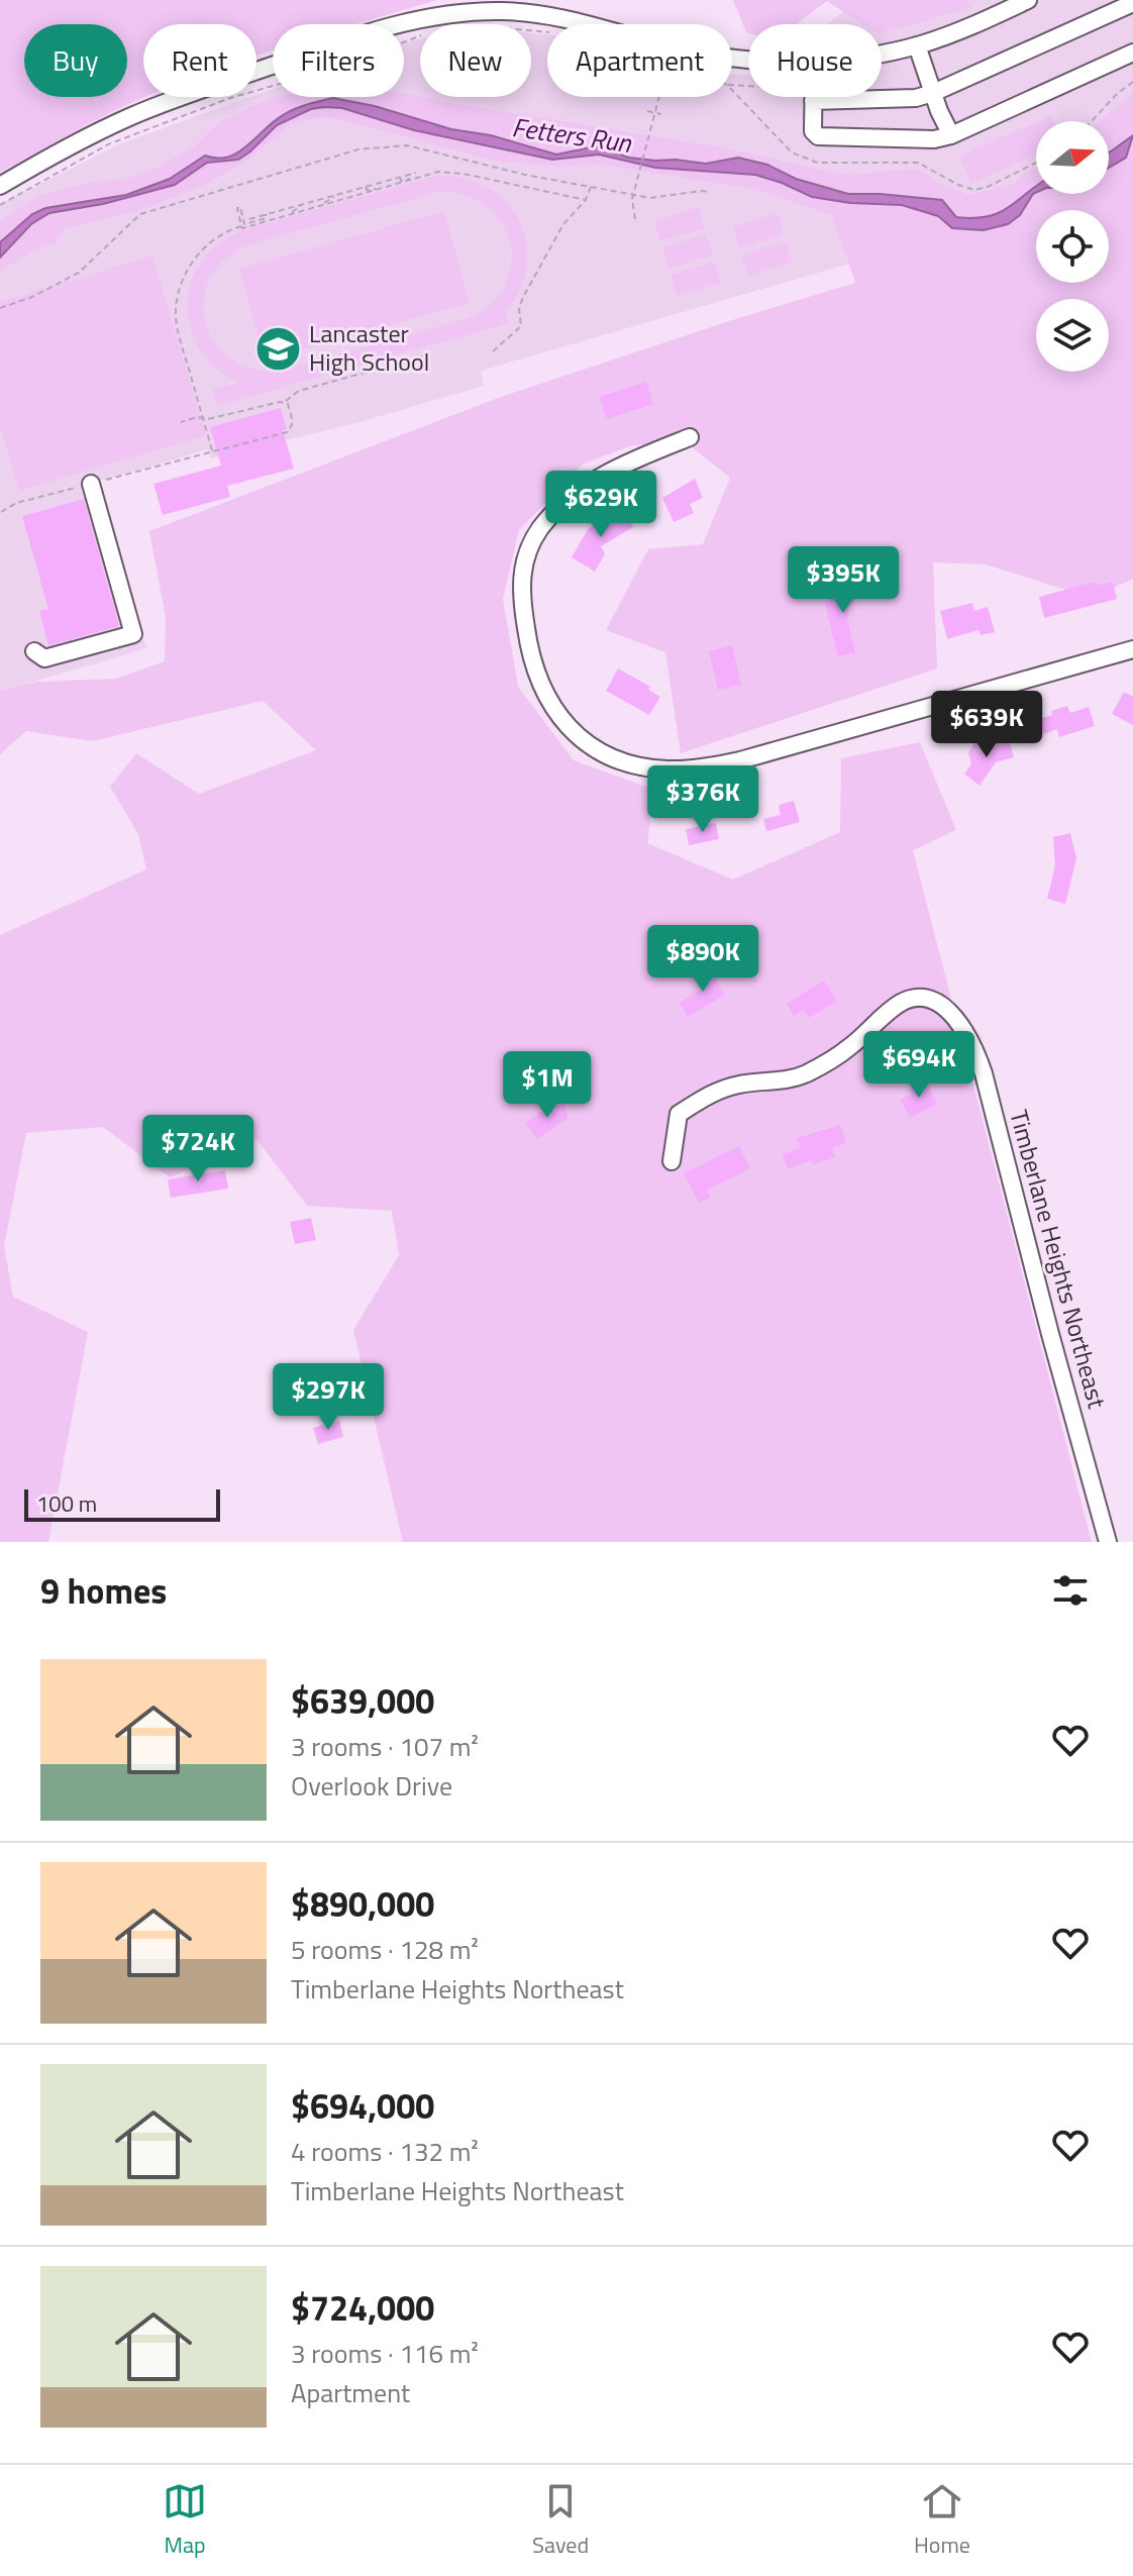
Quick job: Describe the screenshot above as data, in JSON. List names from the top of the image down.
{
  "streets": {
    "street": ["Timberlane Heights Northeast"]
  },
  "water": ["Fetters Run"],
  "places": {
    "school or university": ["Lancaster High School"]
  },
  "scale_bar": "100 m",
  "north": "right",
  "page": {
    "chip": [
      "Buy",
      "Rent",
      "Filters",
      "New",
      "Apartment",
      "House"
    ],
    "price": [
      "$629K",
      "$395K",
      "$639K",
      "$376K",
      "$890K",
      "$694K",
      "$1M",
      "$724K",
      "$297K"
    ],
    "scale": "100 m",
    "heading": "9 homes",
    "list": [
      {
        "name": "$639,000",
        "note": "3 rooms · 107 m² · Overlook Drive"
      },
      {
        "name": "$890,000",
        "note": "5 rooms · 128 m² · Timberlane Heights Northeast"
      },
      {
        "name": "$694,000",
        "note": "4 rooms · 132 m² · Timberlane Heights Northeast"
      },
      {
        "name": "$724,000",
        "note": "3 rooms · 116 m² · Apartment"
      }
    ],
    "tabs": ["Map", "Saved", "Home"]
  }
}
